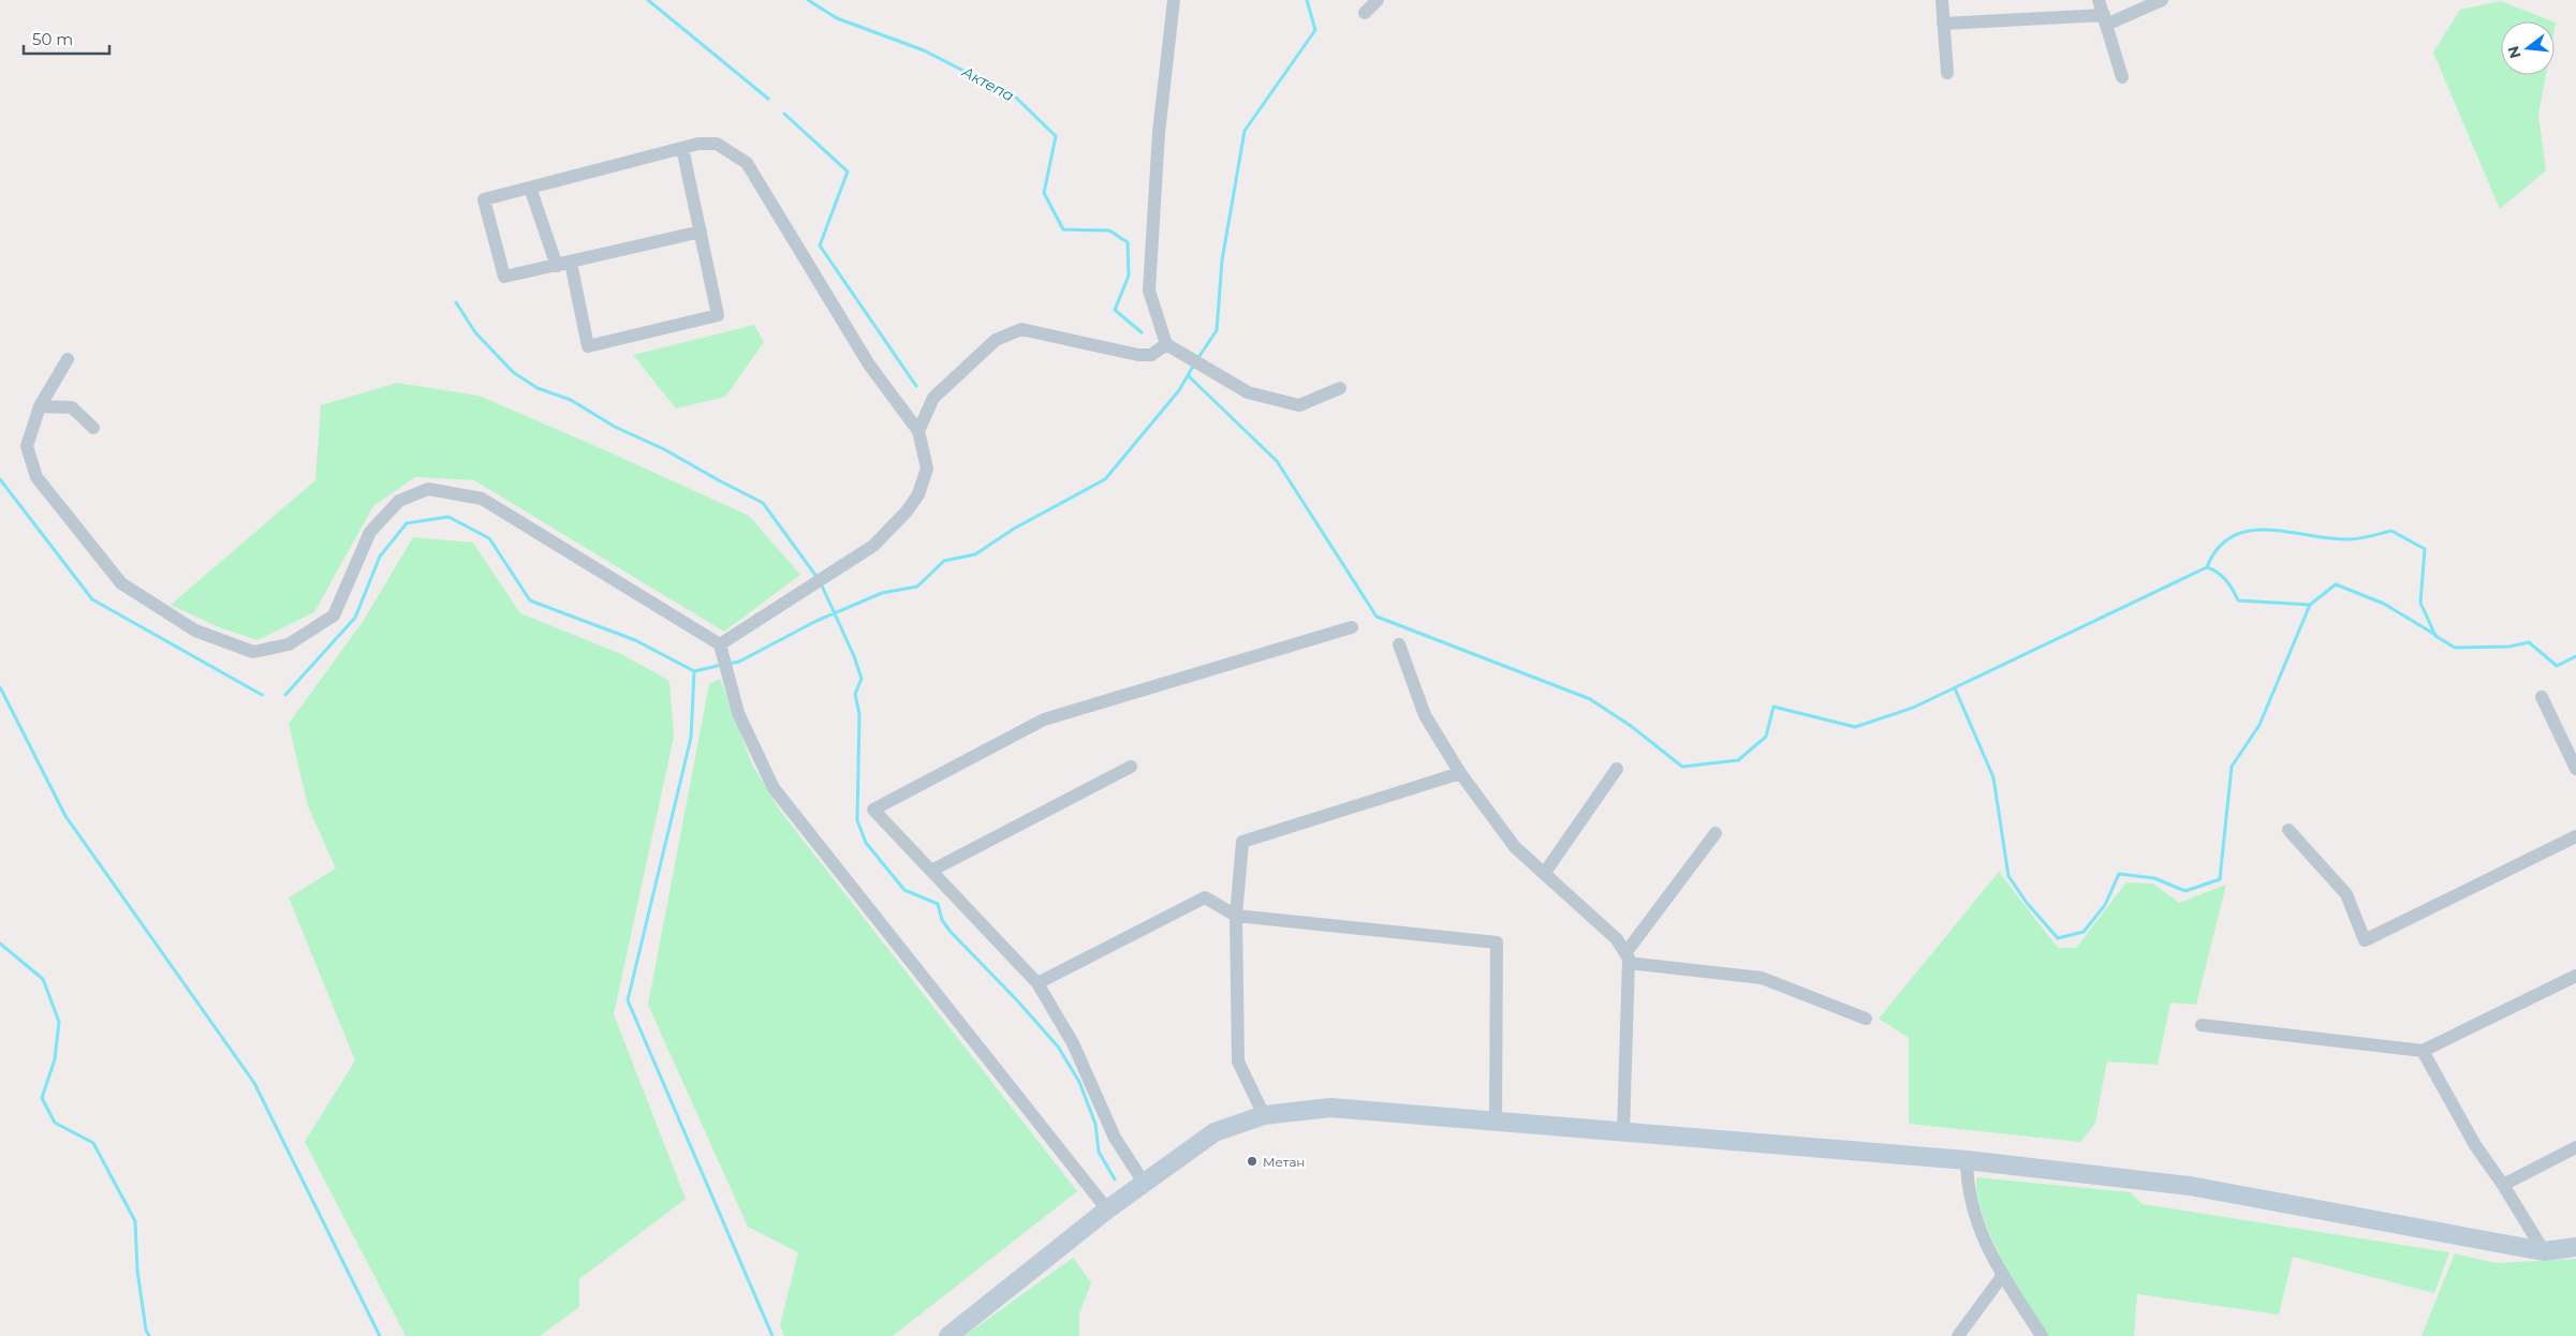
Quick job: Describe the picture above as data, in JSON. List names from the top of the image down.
{
  "water": ["Актепа"],
  "places": ["Метан"],
  "scale_bar": "50 m",
  "north": "left"
}
